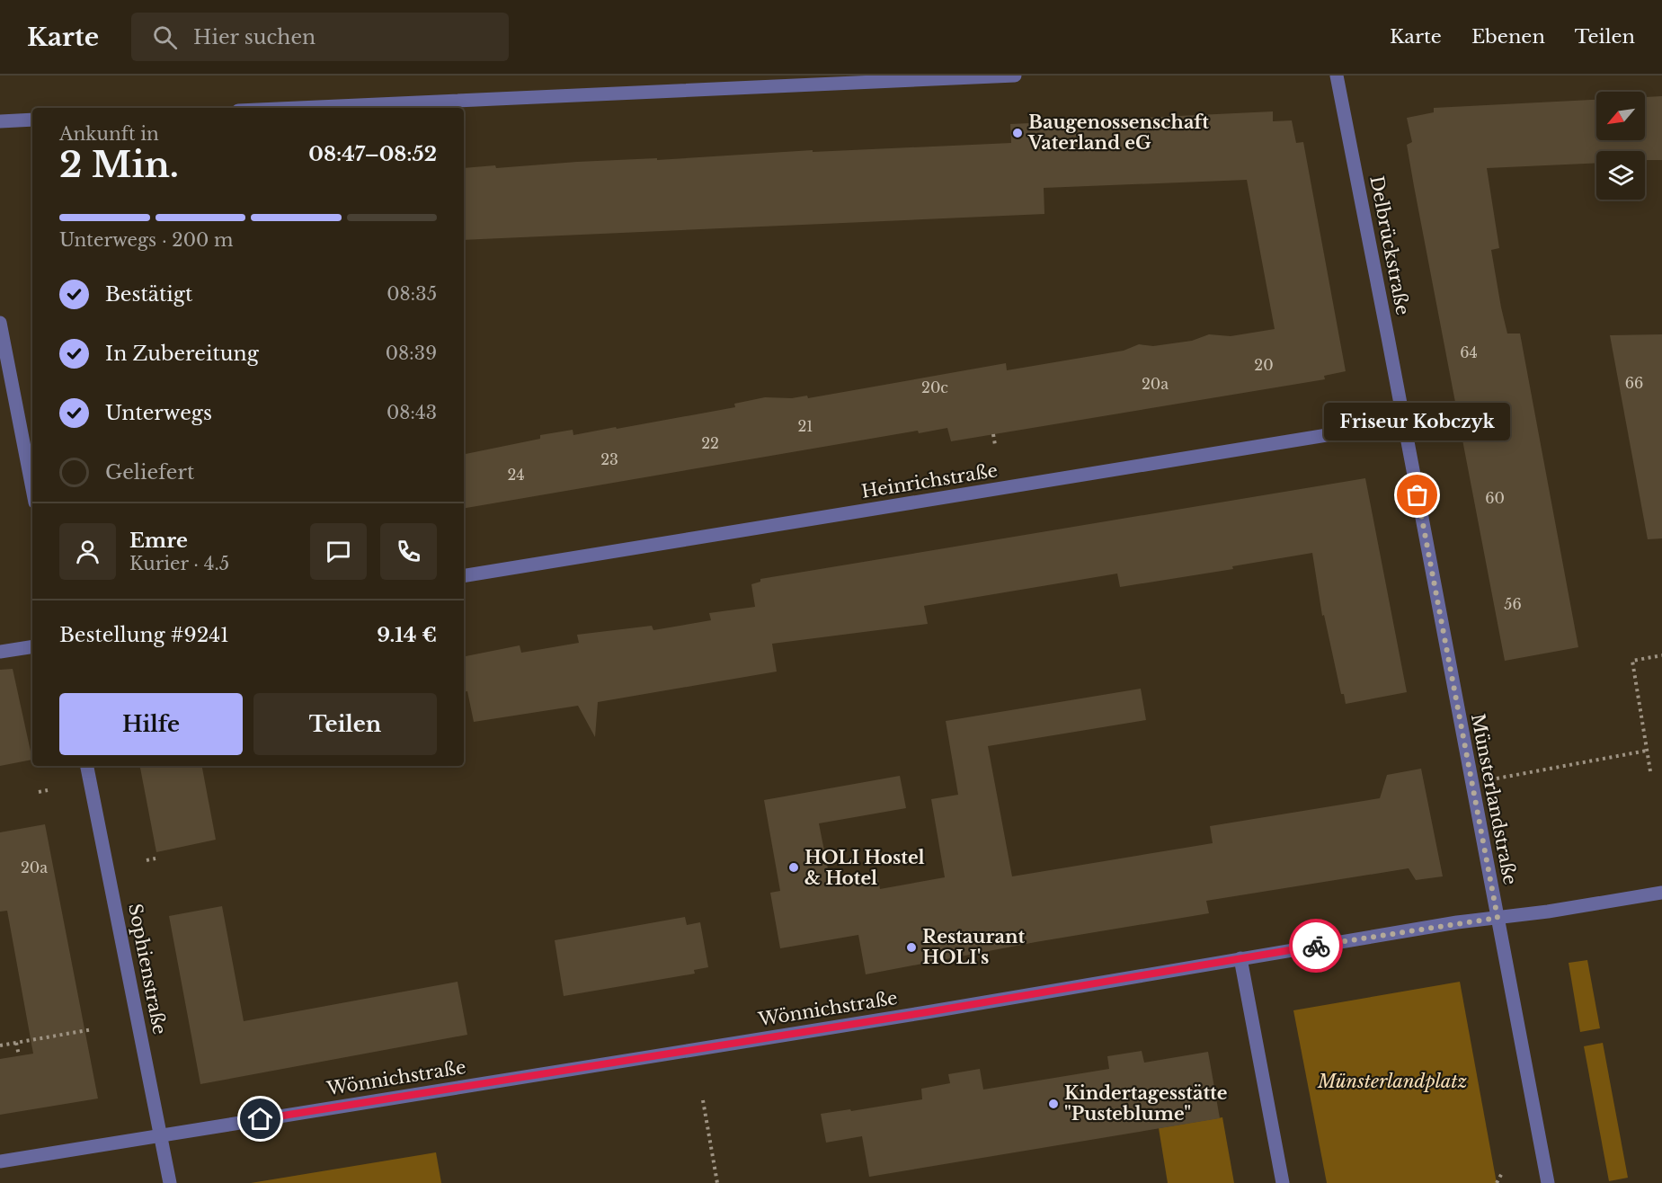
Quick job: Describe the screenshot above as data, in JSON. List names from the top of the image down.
{
  "streets": {
    "street": [
      "Delbrückstraße",
      "Heinrichstraße",
      "Münsterlandstraße",
      "Sophienstraße",
      "Wönnichstraße"
    ]
  },
  "crossings": [
    ["Delbrückstraße", "Heinrichstraße"],
    ["Delbrückstraße", "Münsterlandstraße"],
    ["Heinrichstraße", "Münsterlandstraße"],
    ["Münsterlandstraße", "Wönnichstraße"],
    ["Sophienstraße", "Wönnichstraße"]
  ],
  "parks": ["Münsterlandplatz"],
  "places": [
    "Baugenossenschaft Vaterland eG",
    "Friseur Kobczyk",
    "HOLI Hostel & Hotel",
    "Restaurant HOLI's",
    "Kindertagesstätte \"Pusteblume\""
  ],
  "house_numbers": [
    "64",
    "20",
    "66",
    "20a",
    "20c",
    "21",
    "22",
    "23",
    "24",
    "60",
    "56",
    "20a"
  ],
  "north": "bottom left",
  "page": {
    "header": "Karte",
    "search": "Hier suchen",
    "nav": ["Karte", "Ebenen", "Teilen"],
    "heading": ["2 Min.", "Ankunft in", "08:47–08:52"],
    "panel": [
      "Emre",
      "Kurier · 4.5",
      "Bestellung #9241",
      "9.14 €"
    ],
    "bar": "Unterwegs · 200 m",
    "list": [
      ["Bestätigt", "08:35"],
      ["In Zubereitung", "08:39"],
      ["Unterwegs", "08:43"],
      "Geliefert"
    ],
    "bubble": "Friseur Kobczyk",
    "buttons": ["Hilfe", "Teilen"]
  }
}
